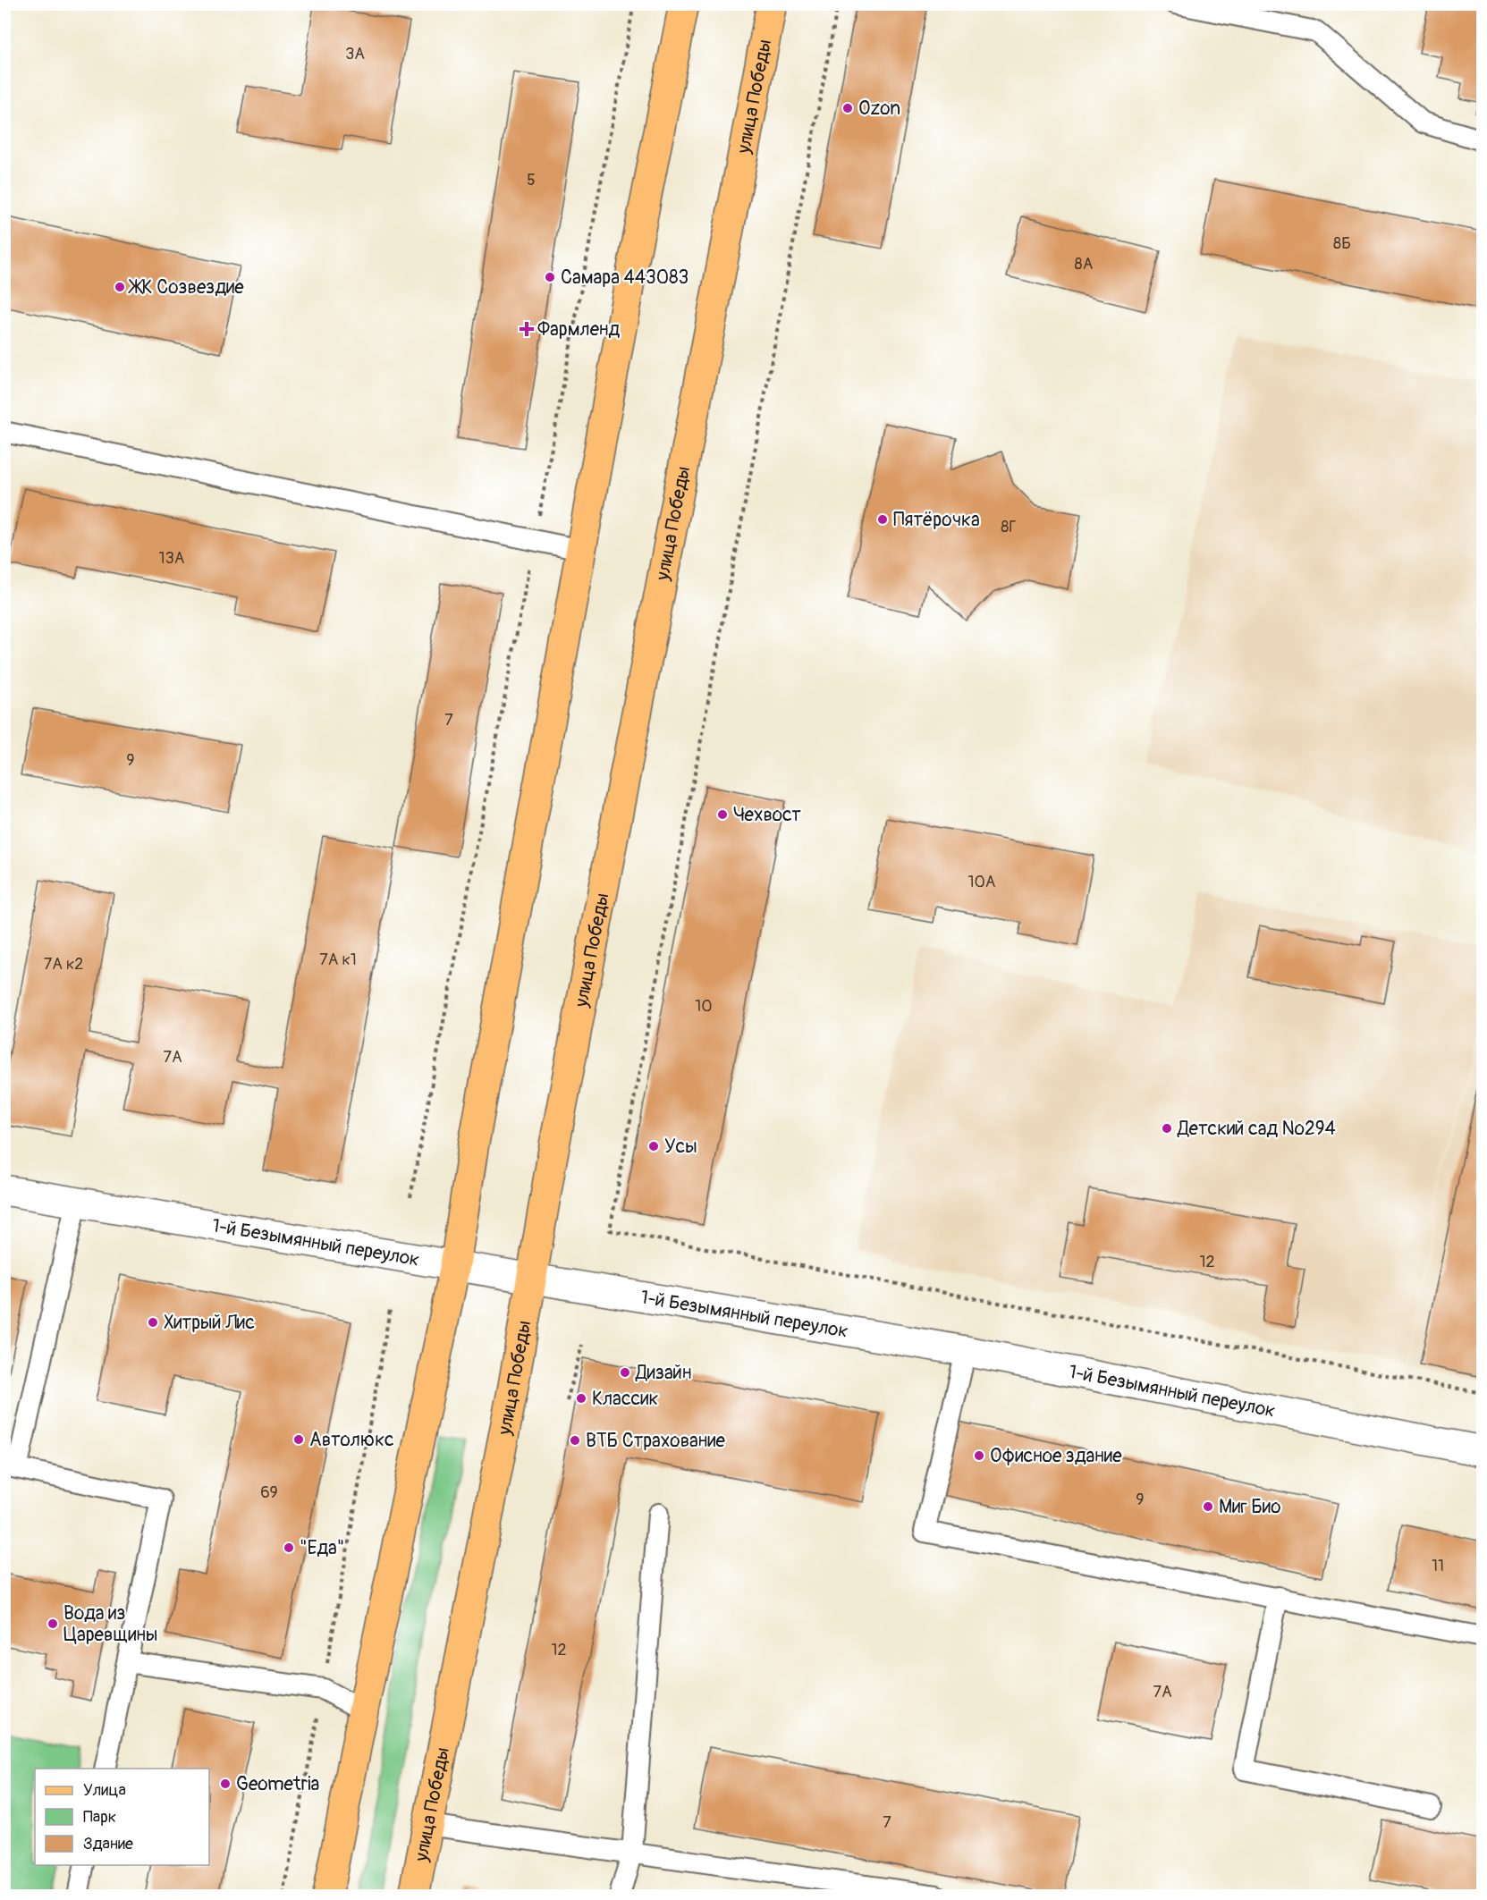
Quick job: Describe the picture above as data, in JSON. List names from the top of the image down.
{
  "streets": {
    "main road": ["улица Победы"],
    "street": ["1-й Безымянный переулок"]
  },
  "crossings": [
    ["улица Победы", "1-й Безымянный переулок"]
  ],
  "places": {
    "other": [
      "Ozon",
      "Самара 443083",
      "ЖК Созвездие",
      "Пятёрочка",
      "Чехвост",
      "Детский сад №294",
      "Усы",
      "Хитрый Лис",
      "Дизайн",
      "Классик",
      "Автолюкс",
      "ВТБ Страхование",
      "Офисное здание",
      "Миг Био",
      "\"Еда\"",
      "Вода из Царевщины",
      "Geometria"
    ],
    "health": ["Фармленд"]
  },
  "house_numbers": [
    "3А",
    "5",
    "8Б",
    "8А",
    "8Г",
    "13А",
    "7",
    "9",
    "10А",
    "7А к1",
    "7А к2",
    "10",
    "7А",
    "12",
    "69",
    "9",
    "11",
    "12",
    "7А",
    "7"
  ],
  "legend": ["Улица", "Парк", "Здание"]
}
